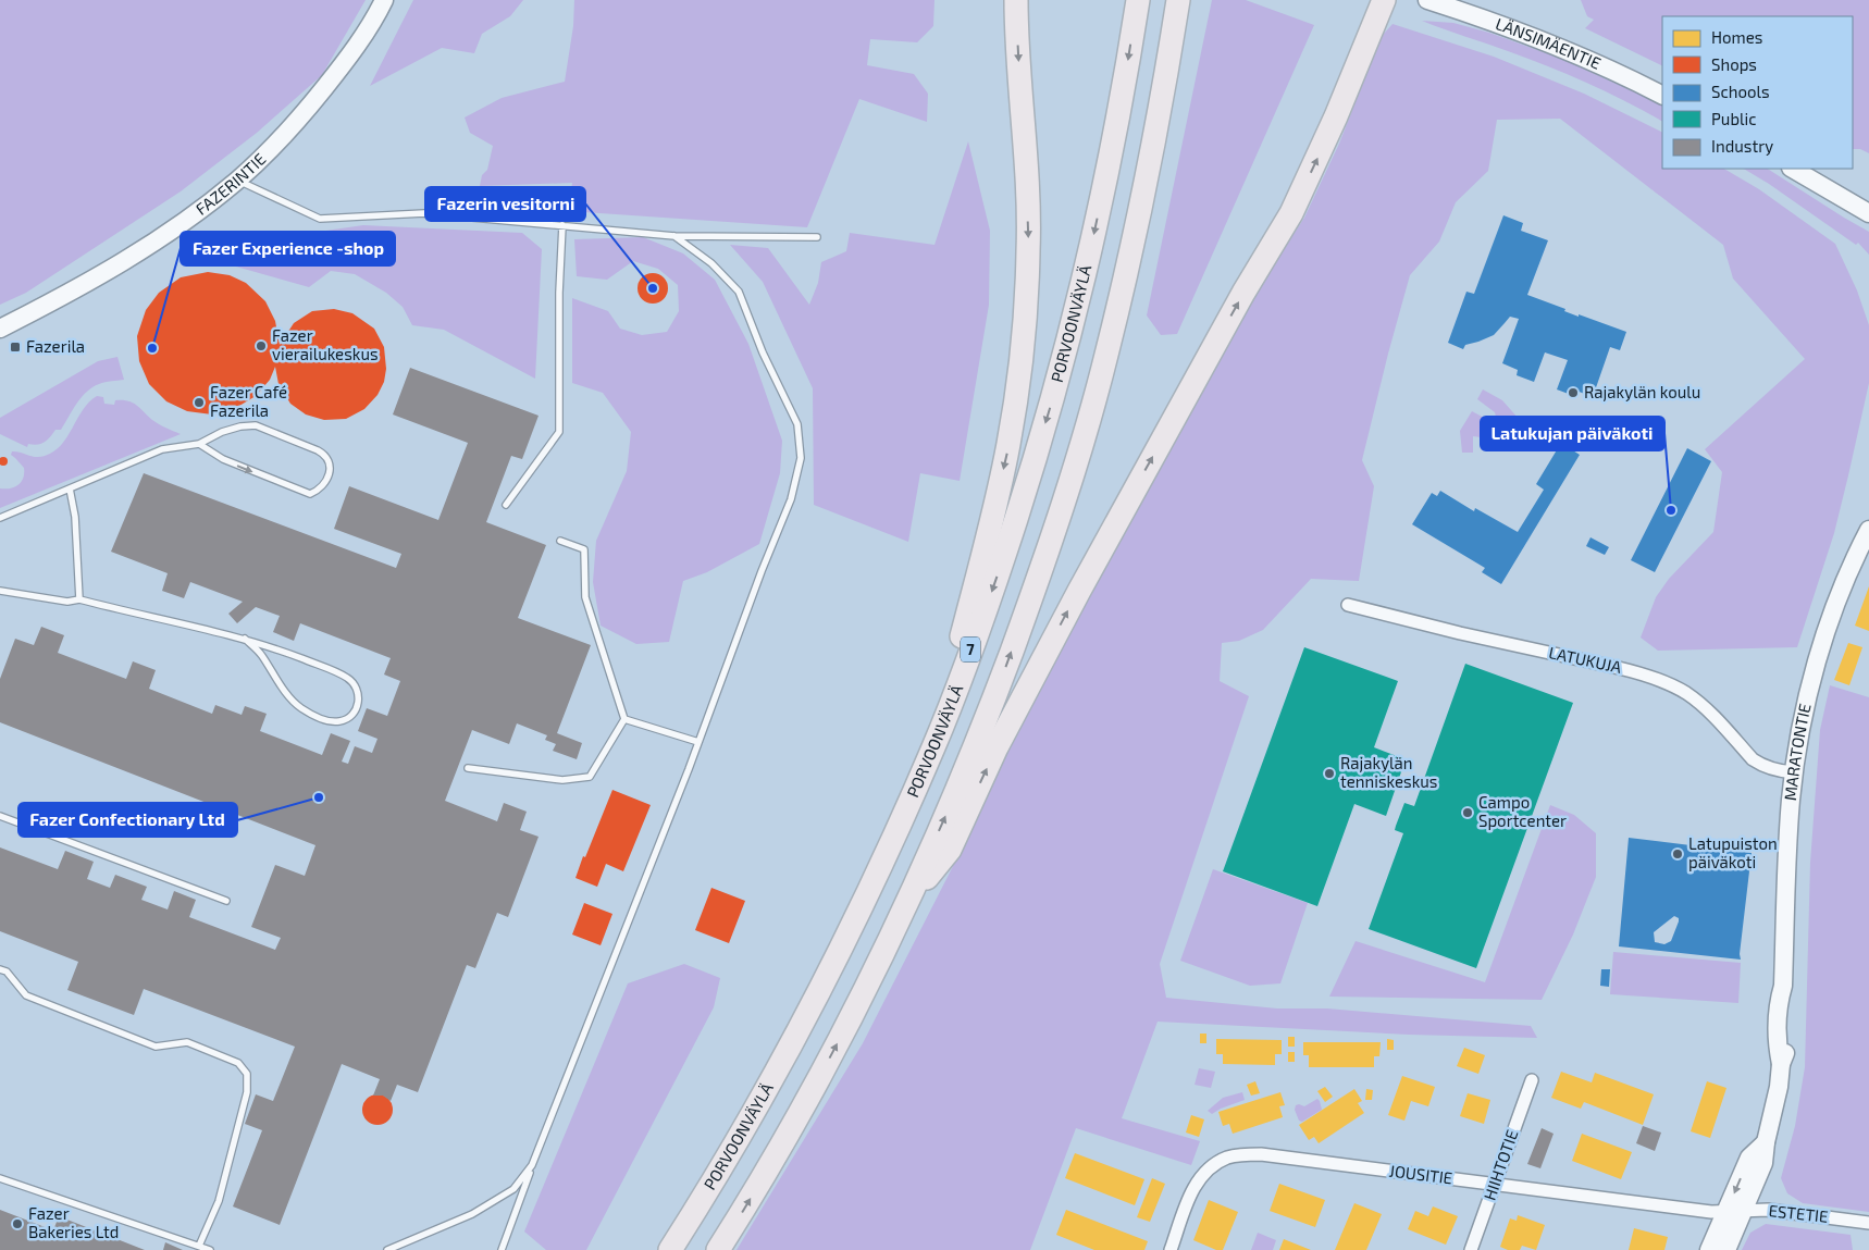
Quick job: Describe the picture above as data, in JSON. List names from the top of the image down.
{
  "streets": {
    "highway": ["PORVOONVÄYLÄ", "7"],
    "main road": ["LÄNSIMÄENTIE", "FAZERINTIE", "MARATONTIE"],
    "street": [
      "LATUKUJA",
      "HIIHTOTIE",
      "JOUSITIE",
      "ESTETIE"
    ]
  },
  "crossings": [
    ["LATUKUJA", "MARATONTIE"],
    ["MARATONTIE", "JOUSITIE"],
    ["MARATONTIE", "ESTETIE"],
    ["HIIHTOTIE", "JOUSITIE"],
    ["JOUSITIE", "ESTETIE"]
  ],
  "places": {
    "other": [
      "Fazerin vesitorni",
      "Fazer vierailukeskus",
      "Fazer Experience -shop",
      "Rajakylän koulu",
      "Fazer Café Fazerila",
      "Latukujan päiväkoti",
      "Rajakylän tenniskeskus",
      "Fazer Confectionary Ltd",
      "Campo Sportcenter",
      "Latupuiston päiväkoti",
      "Fazer Bakeries Ltd"
    ],
    "transit": ["Fazerila"]
  },
  "legend": [
    "Homes",
    "Shops",
    "Schools",
    "Public",
    "Industry"
  ]
}
